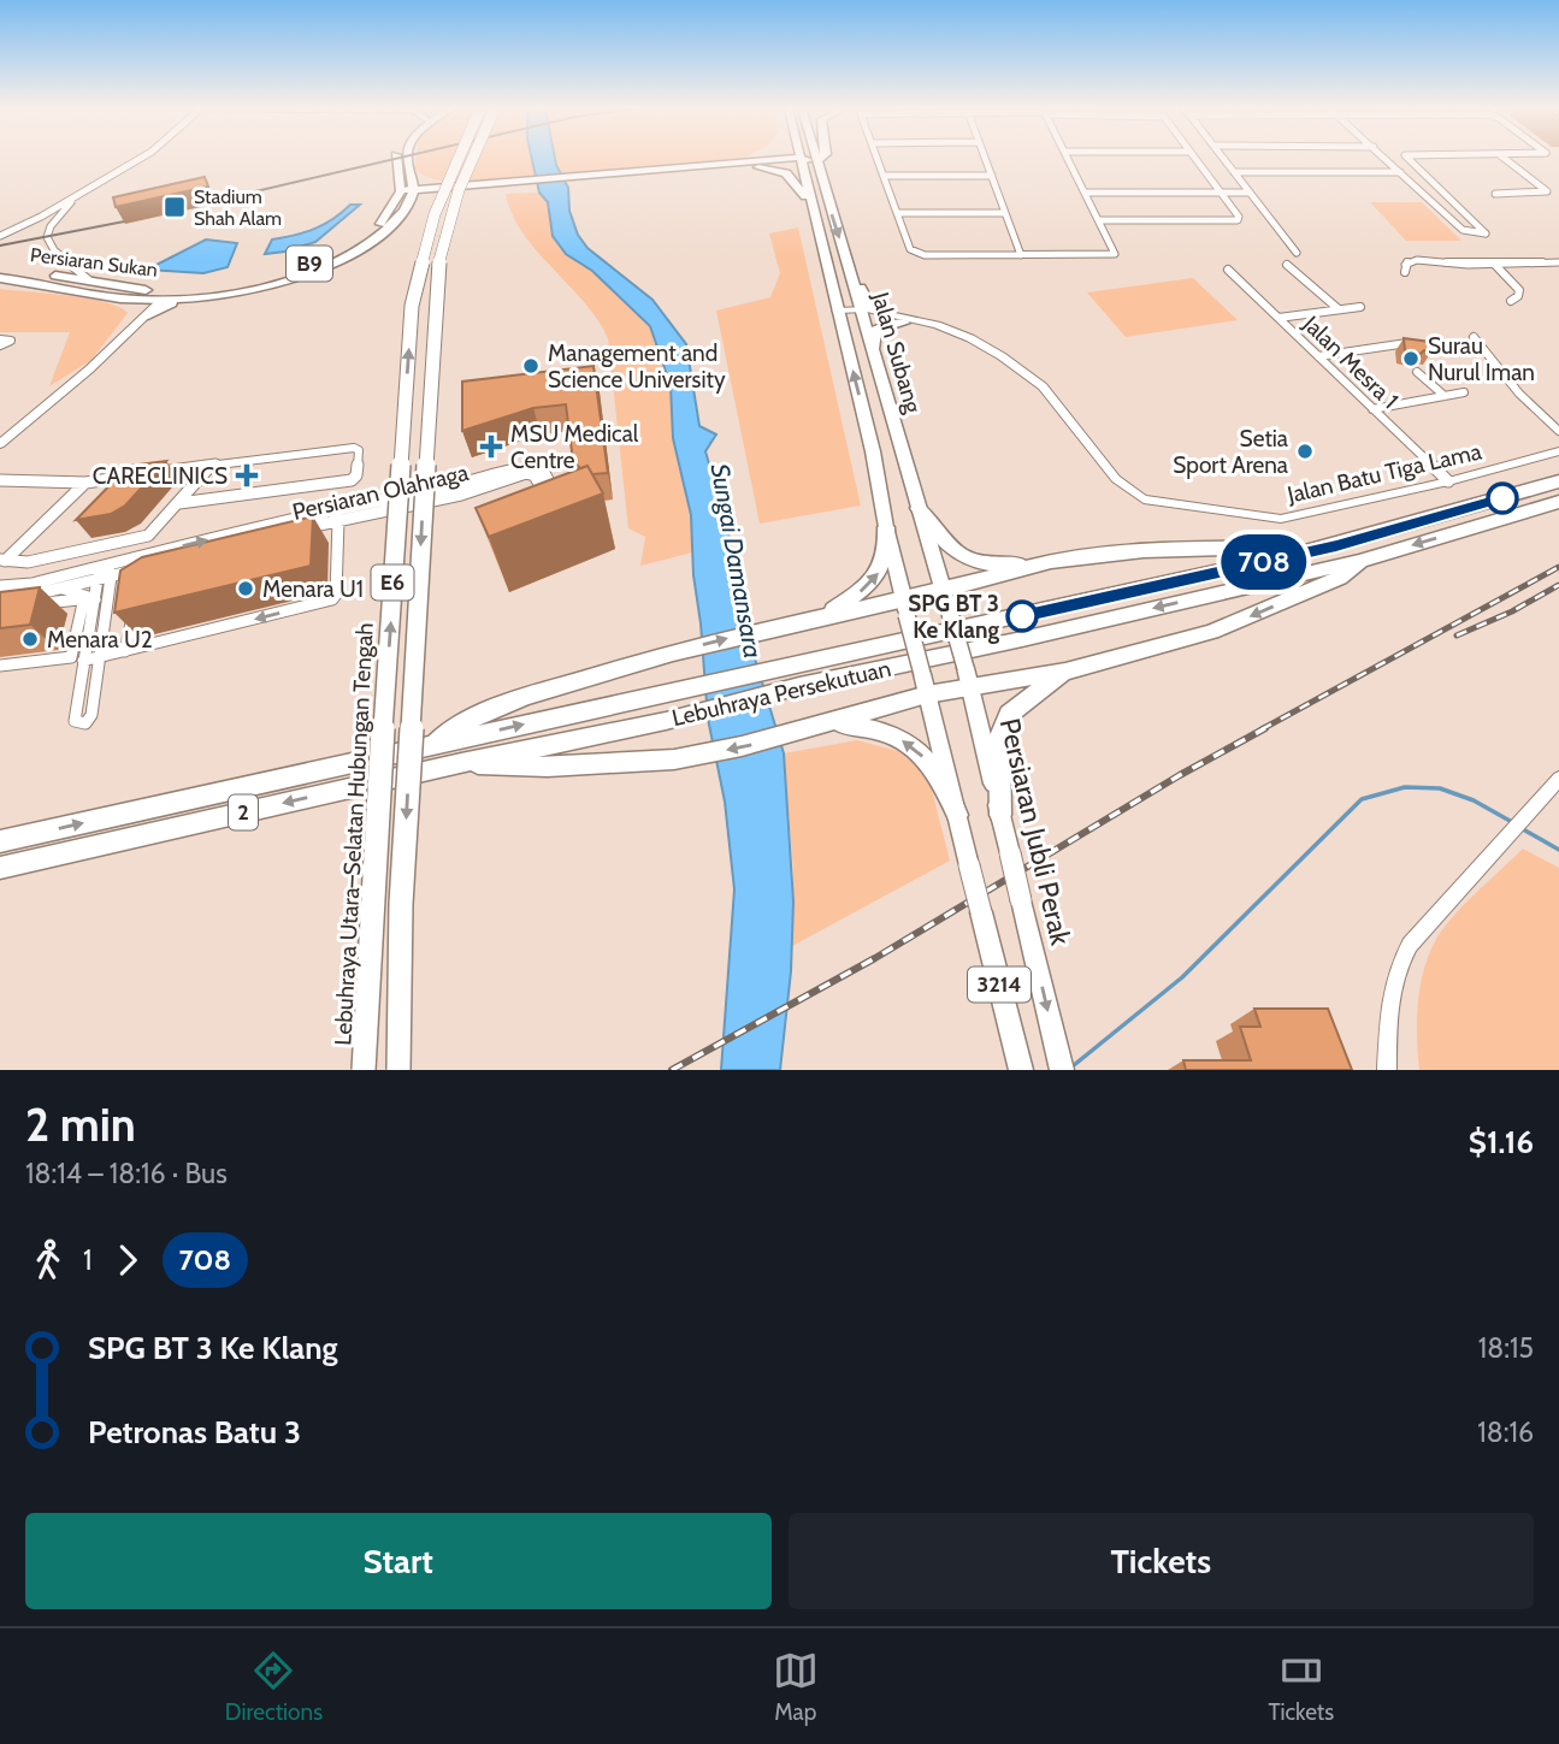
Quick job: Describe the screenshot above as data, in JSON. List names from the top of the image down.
{
  "streets": {
    "highway": [
      "E6",
      "Lebuhraya Persekutuan",
      "2",
      "Lebuhraya Utara–Selatan Hubungan Tengah"
    ],
    "main road": [
      "Persiaran Sukan",
      "B9",
      "Jalan Subang",
      "Persiaran Jubli Perak",
      "3214"
    ],
    "street": ["Jalan Mesra 1", "Jalan Batu Tiga Lama", "Persiaran Olahraga"]
  },
  "crossings": [
    ["Jalan Subang", "Persiaran Jubli Perak"],
    ["Jalan Subang", "3214"],
    ["Jalan Mesra 1", "Jalan Batu Tiga Lama"]
  ],
  "water": ["Sungai Damansara"],
  "places": {
    "transit": ["Stadium Shah Alam"],
    "other": [
      "Surau Nurul Iman",
      "Management and Science University",
      "Setia Sport Arena",
      "Menara U1",
      "SPG BT 3 Ke Klang",
      "Menara U2"
    ],
    "health": ["MSU Medical Centre", "CARECLINICS"]
  },
  "lines": ["bus line 708"],
  "page": {
    "on_map": "708",
    "heading": ["2 min", "18:14 – 18:16 · Bus", "$1.16"],
    "legs": ["1", "708"],
    "list": [
      {
        "name": "SPG BT 3 Ke Klang",
        "value": "18:15"
      },
      {
        "name": "Petronas Batu 3",
        "value": "18:16"
      }
    ],
    "buttons": ["Start", "Tickets"],
    "tabs": ["Directions", "Map", "Tickets"]
  }
}
